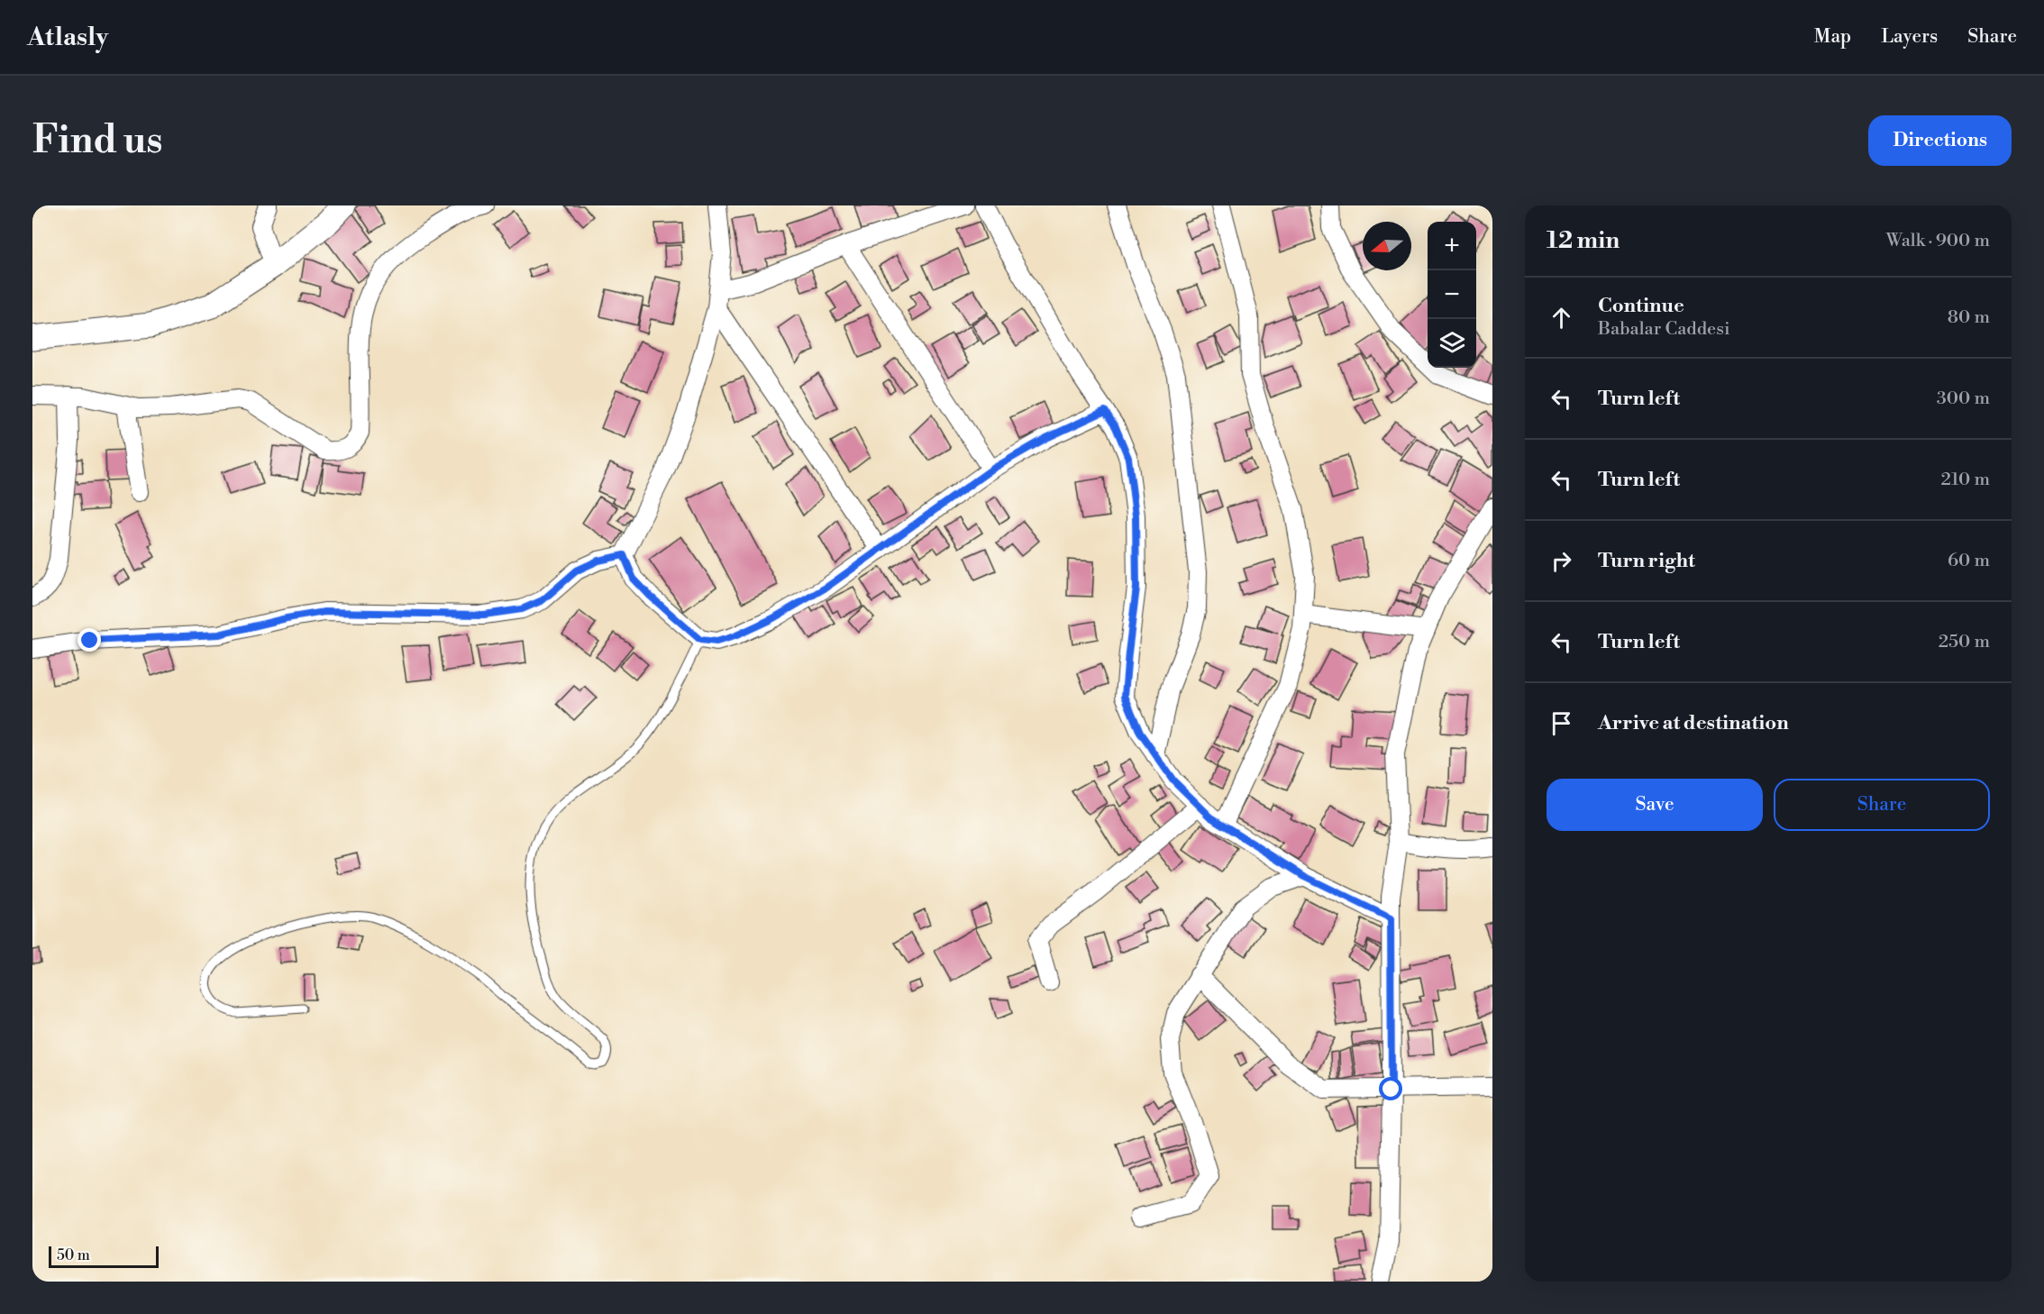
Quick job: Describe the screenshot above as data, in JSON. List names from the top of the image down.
{
  "scale_bar": "50 m",
  "north": "left",
  "page": {
    "header": "Atlasly",
    "nav": ["Map", "Layers", "Share"],
    "buttons": [
      "Directions",
      ["Save", "Share"]
    ],
    "title": "Find us",
    "heading": ["12 min", "Walk · 900 m"],
    "map_buttons": ["+", "−"],
    "list": [
      ["Continue", "Babalar Caddesi", "80 m"],
      ["Turn left", "300 m"],
      ["Turn left", "210 m"],
      ["Turn right", "60 m"],
      ["Turn left", "250 m"],
      "Arrive at destination"
    ],
    "scale": "50 m"
  }
}
